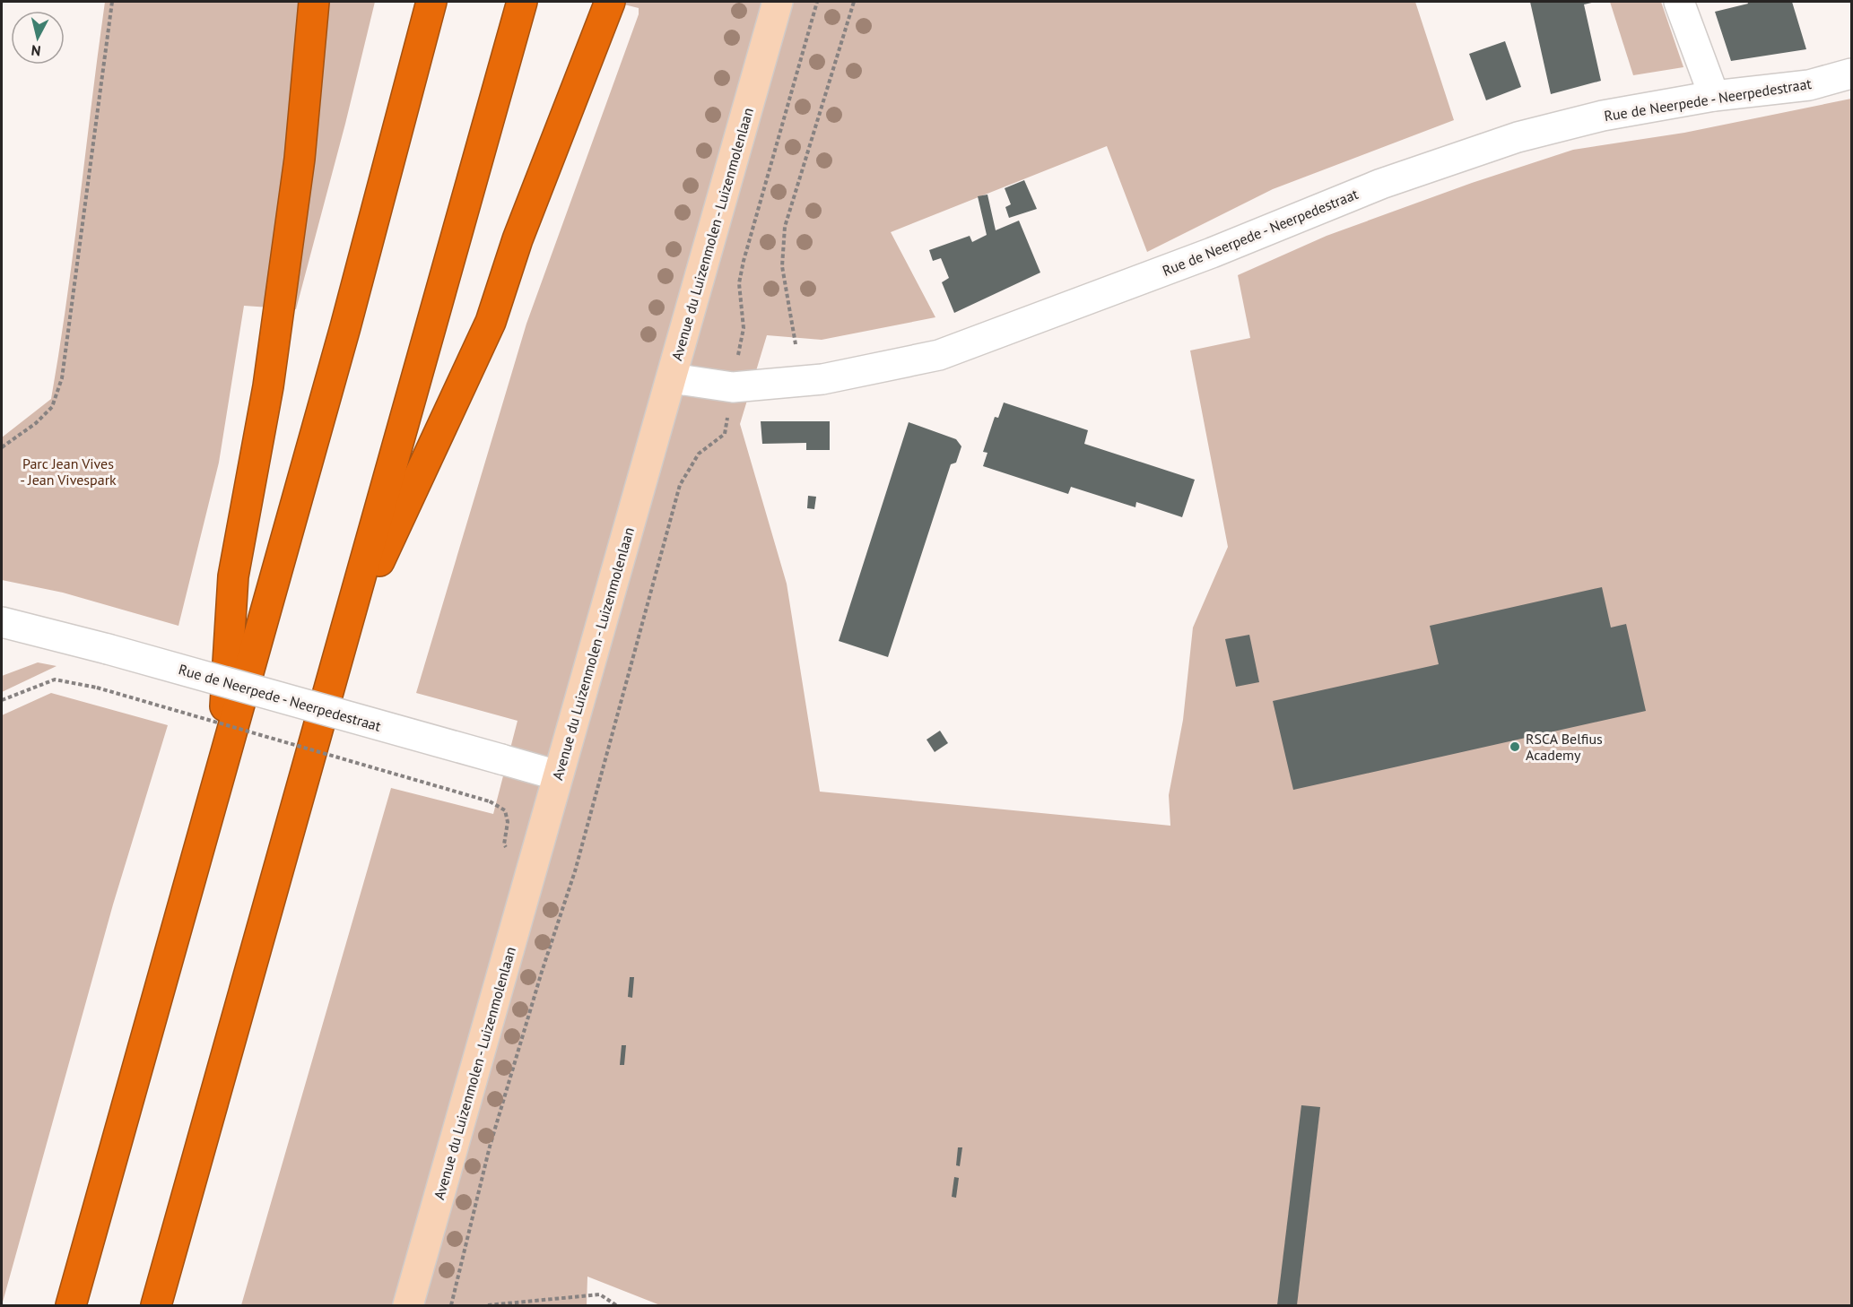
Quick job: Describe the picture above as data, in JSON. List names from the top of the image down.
{
  "streets": {
    "street": ["Rue de Neerpede - Neerpedestraat", "Avenue du Luizenmolen - Luizenmolenlaan"]
  },
  "crossings": [
    ["Rue de Neerpede - Neerpedestraat", "Avenue du Luizenmolen - Luizenmolenlaan"]
  ],
  "parks": ["Parc Jean Vives - Jean Vivespark"],
  "places": ["RSCA Belfius Academy"],
  "north": "bottom"
}
